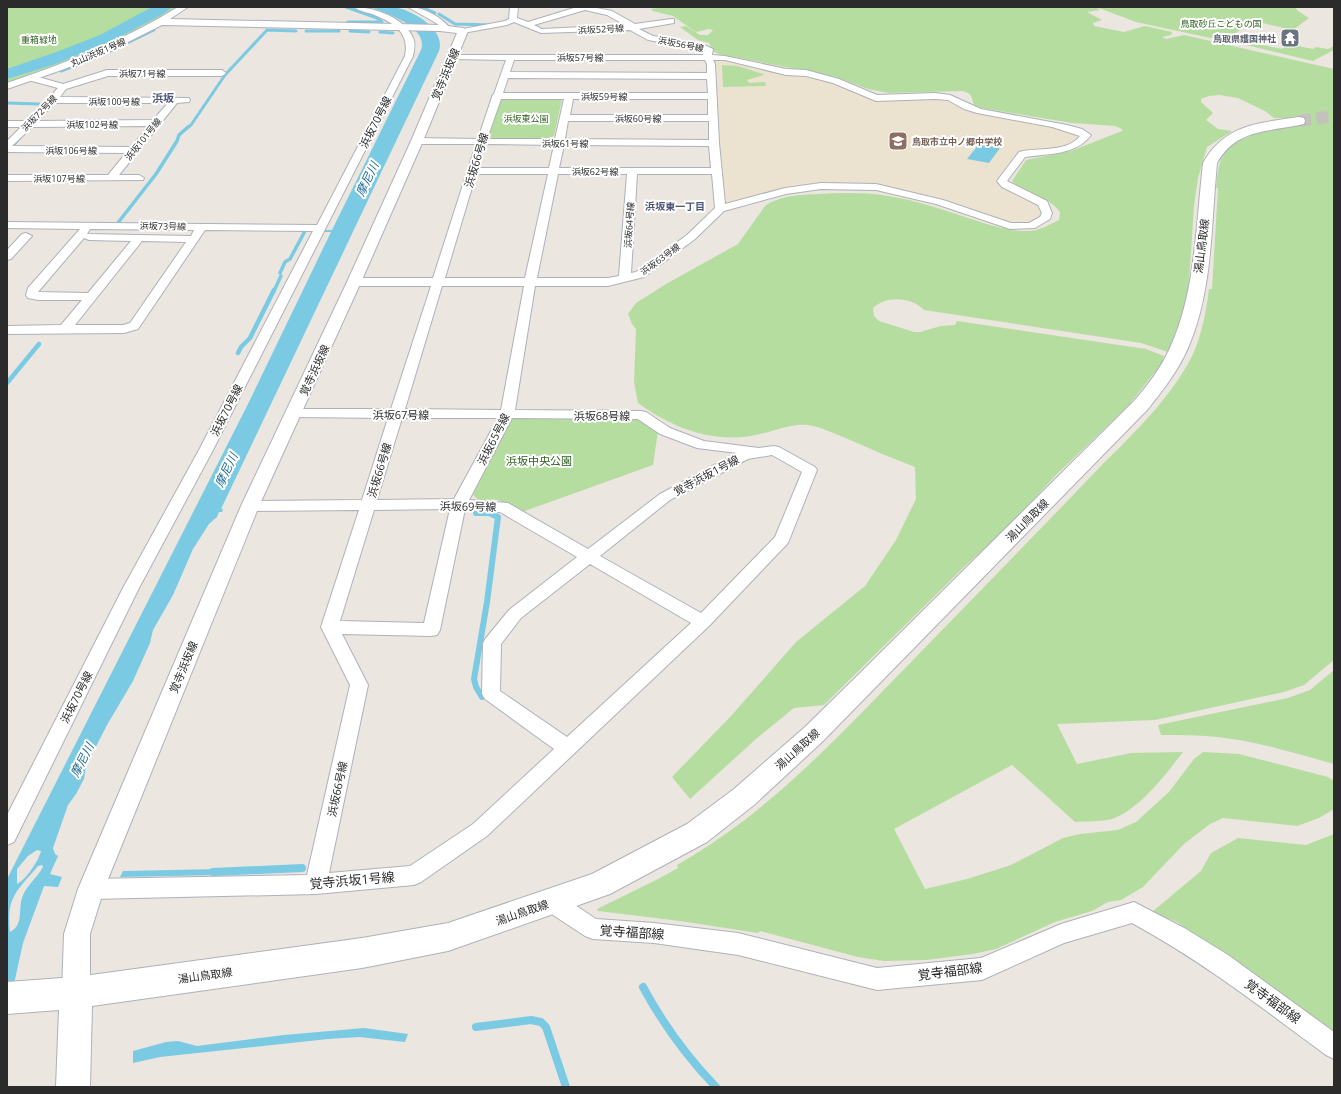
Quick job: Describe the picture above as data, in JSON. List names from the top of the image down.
{
  "streets": {
    "main road": ["湯山鳥取線"],
    "street": [
      "浜坂52号線",
      "浜坂56号線",
      "丸山浜坂1号線",
      "浜坂57号線",
      "浜坂71号線",
      "覚寺浜坂線",
      "浜坂59号線",
      "浜坂100号線",
      "浜坂72号線",
      "浜坂60号線",
      "浜坂70号線",
      "浜坂102号線",
      "浜坂101号線",
      "浜坂61号線",
      "浜坂106号線",
      "浜坂66号線",
      "浜坂62号線",
      "浜坂107号線",
      "浜坂64号線",
      "浜坂73号線",
      "浜坂63号線",
      "浜坂67号線",
      "浜坂68号線",
      "浜坂65号線",
      "覚寺浜坂1号線",
      "浜坂69号線",
      "覚寺福部線"
    ]
  },
  "crossings": [
    ["浜坂52号線", "浜坂56号線"],
    ["浜坂56号線", "浜坂57号線"],
    ["丸山浜坂1号線", "浜坂72号線"],
    ["浜坂57号線", "覚寺浜坂線"],
    ["浜坂57号線", "浜坂66号線"],
    ["浜坂71号線", "浜坂72号線"],
    ["覚寺浜坂線", "浜坂61号線"],
    ["覚寺浜坂線", "湯山鳥取線"],
    ["覚寺浜坂線", "浜坂63号線"],
    ["覚寺浜坂線", "浜坂67号線"],
    ["覚寺浜坂線", "覚寺浜坂1号線"],
    ["覚寺浜坂線", "浜坂69号線"],
    ["浜坂59号線", "浜坂66号線"],
    ["浜坂59号線", "浜坂65号線"],
    ["浜坂100号線", "浜坂72号線"],
    ["浜坂100号線", "浜坂101号線"],
    ["浜坂72号線", "浜坂102号線"],
    ["浜坂60号線", "浜坂65号線"],
    ["浜坂70号線", "浜坂73号線"],
    ["浜坂102号線", "浜坂101号線"],
    ["浜坂101号線", "浜坂106号線"],
    ["浜坂101号線", "浜坂107号線"],
    ["浜坂61号線", "浜坂66号線"],
    ["浜坂61号線", "浜坂65号線"],
    ["浜坂66号線", "浜坂62号線"],
    ["浜坂66号線", "浜坂63号線"],
    ["浜坂66号線", "浜坂67号線"],
    ["浜坂66号線", "浜坂65号線"],
    ["浜坂66号線", "覚寺浜坂1号線"],
    ["浜坂66号線", "浜坂69号線"],
    ["浜坂62号線", "浜坂64号線"],
    ["浜坂62号線", "浜坂65号線"],
    ["浜坂64号線", "浜坂63号線"],
    ["湯山鳥取線", "覚寺福部線"],
    ["浜坂63号線", "浜坂65号線"],
    ["浜坂67号線", "浜坂68号線"],
    ["浜坂67号線", "浜坂65号線"],
    ["浜坂68号線", "浜坂65号線"],
    ["浜坂68号線", "覚寺浜坂1号線"],
    ["浜坂65号線", "浜坂69号線"],
    ["覚寺浜坂1号線", "浜坂69号線"]
  ],
  "districts": ["浜坂", "浜坂東一丁目"],
  "water": ["摩尼川"],
  "parks": [
    "鳥取砂丘こどもの国",
    "重箱緑地",
    "浜坂東公園",
    "浜坂中央公園"
  ],
  "places": {
    "temple": ["鳥取県護国神社"],
    "school or university": ["鳥取市立中ノ郷中学校"]
  }
}
